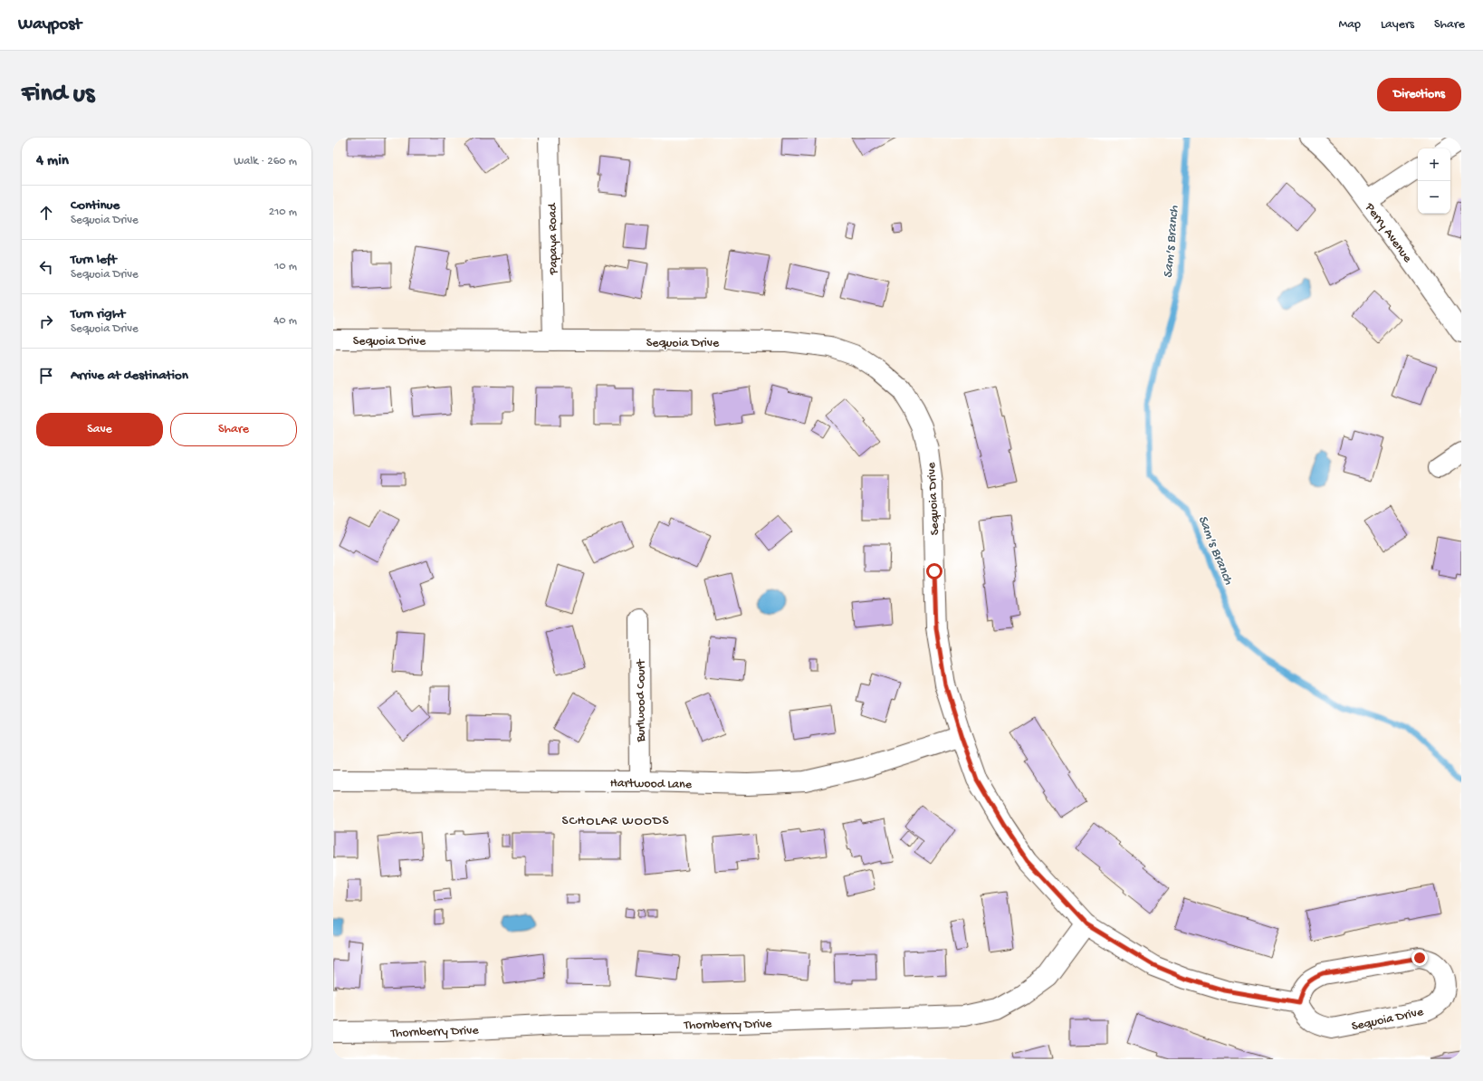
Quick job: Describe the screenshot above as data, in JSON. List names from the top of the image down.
{
  "streets": {
    "street": [
      "Perry Avenue",
      "Papaya Road",
      "Sequoia Drive",
      "Burlwood Court",
      "Hartwood Lane",
      "Thornberry Drive"
    ]
  },
  "crossings": [
    ["Papaya Road", "Sequoia Drive"],
    ["Sequoia Drive", "Hartwood Lane"],
    ["Sequoia Drive", "Thornberry Drive"],
    ["Burlwood Court", "Hartwood Lane"]
  ],
  "districts": ["SCHOLAR WOODS"],
  "water": ["Sam's Branch"],
  "page": {
    "header": "Waypost",
    "nav": ["Map", "Layers", "Share"],
    "buttons": [
      "Directions",
      ["Save", "Share"]
    ],
    "title": "Find us",
    "heading": ["4 min", "Walk · 260 m"],
    "map_buttons": ["+", "−"],
    "list": [
      ["Continue", "Sequoia Drive", "210 m"],
      ["Turn left", "Sequoia Drive", "10 m"],
      ["Turn right", "Sequoia Drive", "40 m"],
      "Arrive at destination"
    ]
  }
}
